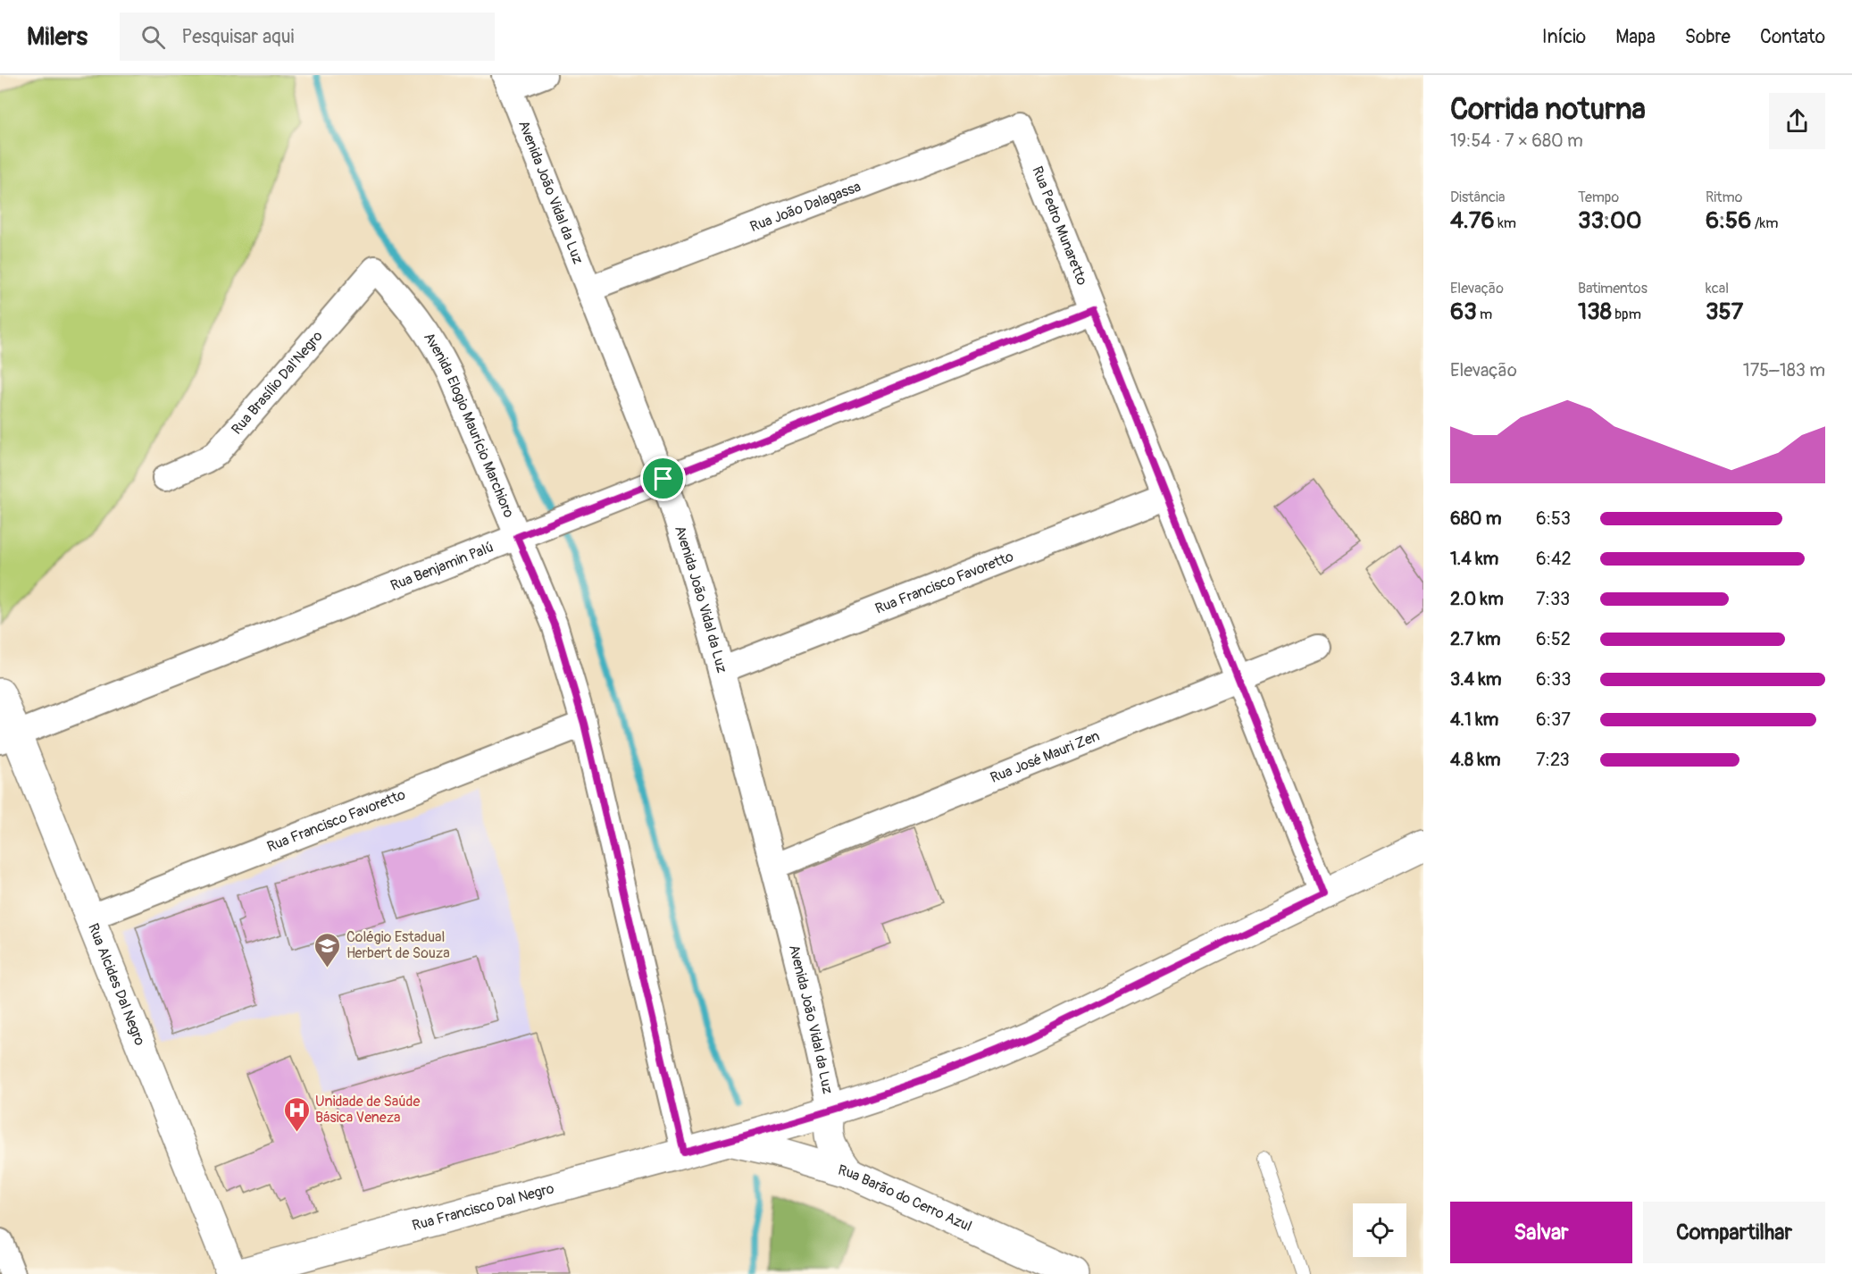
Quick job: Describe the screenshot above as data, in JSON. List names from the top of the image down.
{
  "streets": {
    "main road": ["Rua Alcides Dal Negro", "Rua Barão do Cerro Azul", "Rua Francisco Dal Negro"],
    "street": [
      "Avenida João Vidal da Luz",
      "Rua João Dalagassa",
      "Rua Pedro Munaretto",
      "Rua Brasílio Dal'Negro",
      "Avenida Elogio Maurício Marchioro",
      "Rua Benjamin Palú",
      "Rua Francisco Favoretto",
      "Rua José Mauri Zen"
    ]
  },
  "crossings": [
    ["Avenida João Vidal da Luz", "Rua João Dalagassa"],
    ["Avenida João Vidal da Luz", "Rua Benjamin Palú"],
    ["Avenida João Vidal da Luz", "Rua Francisco Favoretto"],
    ["Avenida João Vidal da Luz", "Rua José Mauri Zen"],
    ["Avenida João Vidal da Luz", "Rua Francisco Dal Negro"],
    ["Rua João Dalagassa", "Rua Pedro Munaretto"],
    ["Rua Pedro Munaretto", "Rua Benjamin Palú"],
    ["Rua Pedro Munaretto", "Rua Francisco Favoretto"],
    ["Rua Pedro Munaretto", "Rua José Mauri Zen"],
    ["Rua Pedro Munaretto", "Rua Francisco Dal Negro"],
    ["Rua Brasílio Dal'Negro", "Avenida Elogio Maurício Marchioro"],
    ["Avenida Elogio Maurício Marchioro", "Rua Benjamin Palú"],
    ["Avenida Elogio Maurício Marchioro", "Rua Francisco Favoretto"],
    ["Avenida Elogio Maurício Marchioro", "Rua Francisco Dal Negro"],
    ["Rua Benjamin Palú", "Rua Alcides Dal Negro"],
    ["Rua Francisco Favoretto", "Rua Alcides Dal Negro"],
    ["Rua Barão do Cerro Azul", "Rua Francisco Dal Negro"]
  ],
  "places": {
    "school or university": ["Colégio Estadual Herbert de Souza"],
    "hospital": ["Unidade de Saúde Básica Veneza"]
  },
  "page": {
    "header": "Milers",
    "search": "Pesquisar aqui",
    "nav": [
      "Início",
      "Mapa",
      "Sobre",
      "Contato"
    ],
    "heading": ["Corrida noturna", "19:54 · 7 × 680 m"],
    "stats": [
      ["Distância", "4.76 km"],
      ["Tempo", "33:00"],
      ["Ritmo", "6:56 /km"],
      ["Elevação", "63 m"],
      ["Batimentos", "138 bpm"],
      ["kcal", "357"]
    ],
    "chart": ["Elevação", "175–183 m"],
    "list": [
      {
        "name": "680 m",
        "note": "6:53"
      },
      {
        "name": "1.4 km",
        "note": "6:42"
      },
      {
        "name": "2.0 km",
        "note": "7:33"
      },
      {
        "name": "2.7 km",
        "note": "6:52"
      },
      {
        "name": "3.4 km",
        "note": "6:33"
      },
      {
        "name": "4.1 km",
        "note": "6:37"
      },
      {
        "name": "4.8 km",
        "note": "7:23"
      }
    ],
    "buttons": ["Salvar", "Compartilhar"]
  }
}
